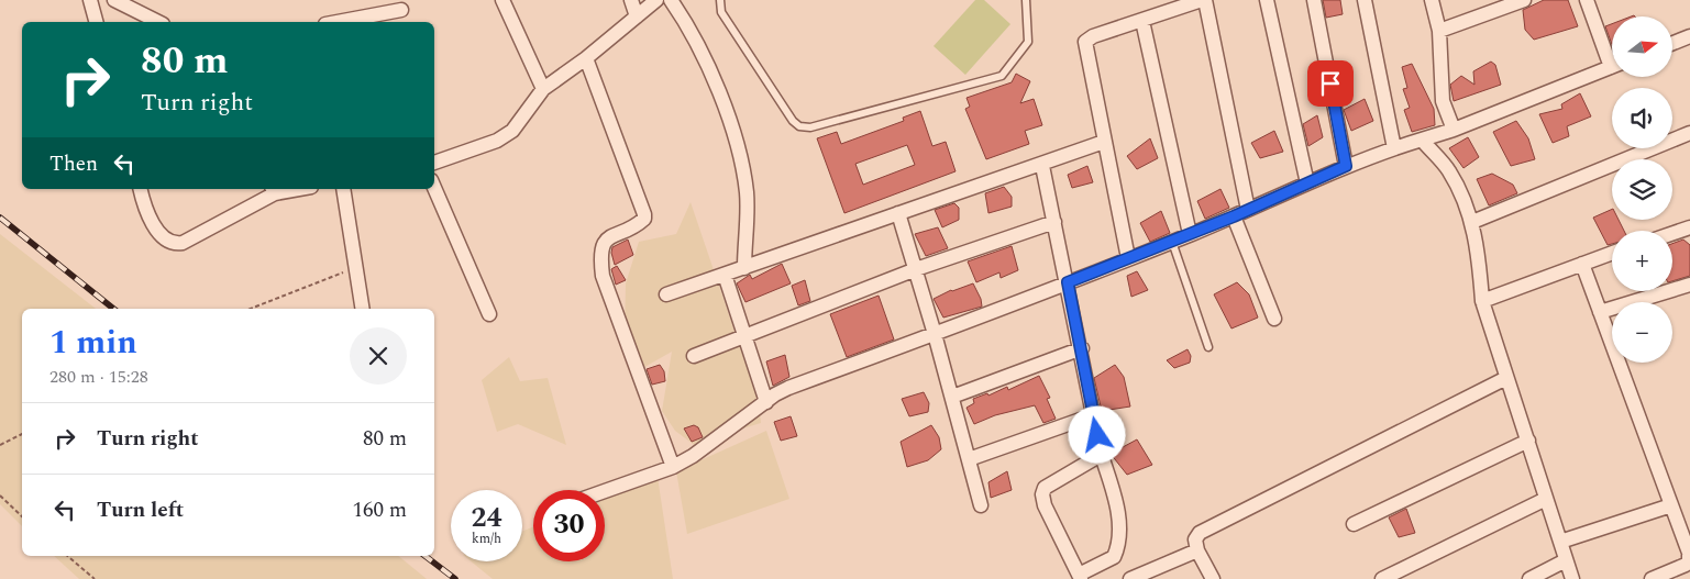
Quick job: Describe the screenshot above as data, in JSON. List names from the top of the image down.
{
  "north": "right",
  "page": {
    "map_buttons": ["+", "−"],
    "turn": ["80 m", "Turn right"],
    "then": "Then",
    "heading": ["1 min", "280 m · 15:28"],
    "list": [
      {
        "name": "Turn right",
        "value": "80 m"
      },
      {
        "name": "Turn left",
        "value": "160 m"
      }
    ],
    "speed": "24 km/h",
    "limit": "30"
  }
}
